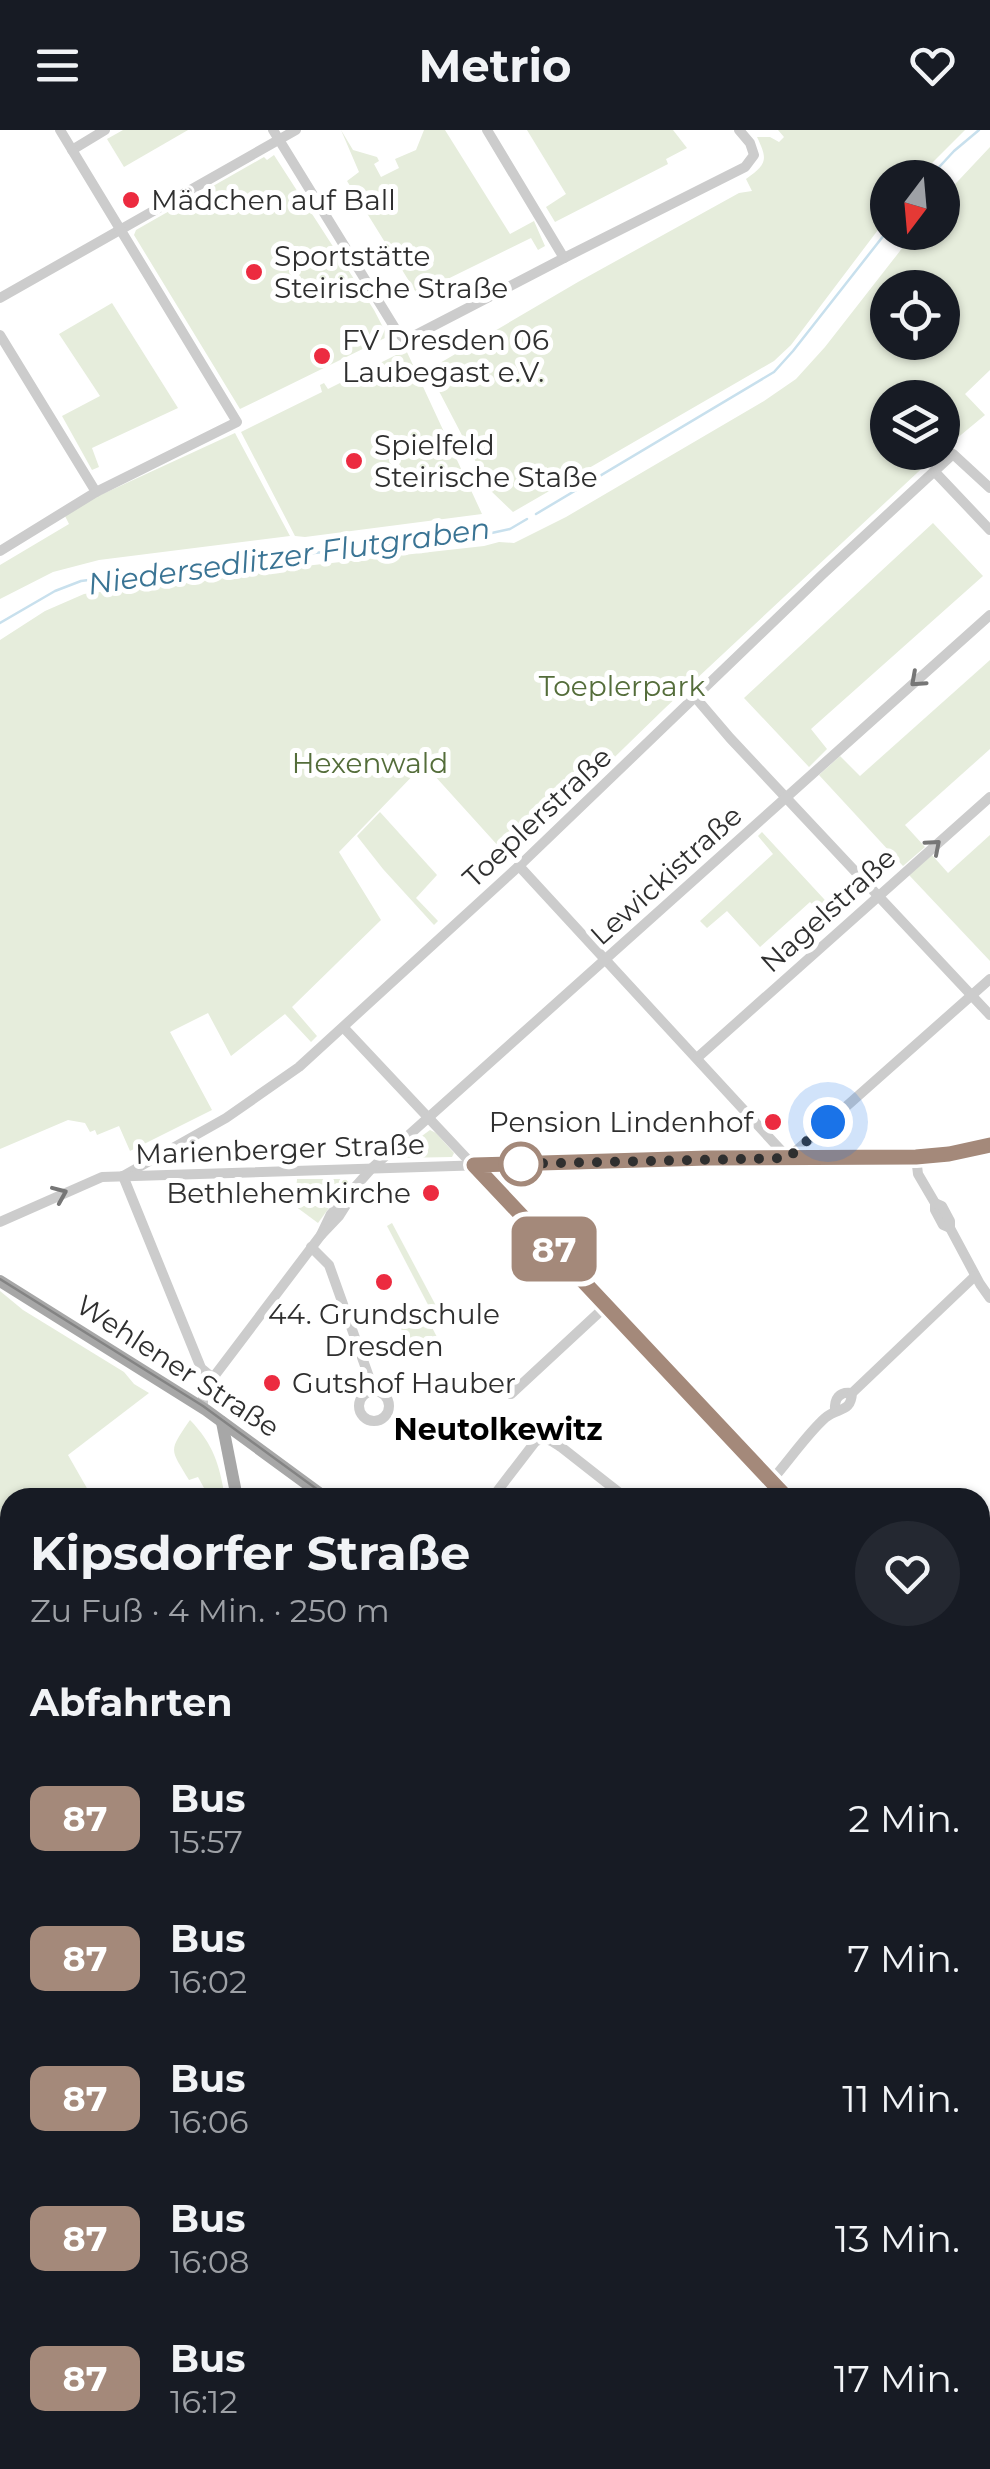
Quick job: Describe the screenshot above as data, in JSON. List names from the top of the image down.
{
  "streets": {
    "main road": ["Wehlener Straße"],
    "street": [
      "Toeplerstraße",
      "Lewickistraße",
      "Nagelstraße",
      "Marienberger Straße"
    ]
  },
  "crossings": [
    ["Toeplerstraße", "Marienberger Straße"],
    ["Lewickistraße", "Marienberger Straße"]
  ],
  "one_way": ["Nagelstraße"],
  "districts": ["Neutolkewitz"],
  "water": ["Niedersedlitzer Flutgraben"],
  "parks": ["Toeplerpark", "Hexenwald"],
  "places": [
    "Mädchen auf Ball",
    "Sportstätte Steirische Straße",
    "FV Dresden 06 Laubegast e.V.",
    "Spielfeld Steirische Staße",
    "Pension Lindenhof",
    "Bethlehemkirche",
    "44. Grundschule Dresden",
    "Gutshof Hauber"
  ],
  "lines": ["bus line 87"],
  "north": "bottom",
  "page": {
    "header": "Metrio",
    "on_map": "87",
    "heading": [
      ["Kipsdorfer Straße", "Zu Fuß · 4 Min. · 250 m"],
      "Abfahrten"
    ],
    "list": [
      {
        "mark": "87",
        "name": "Bus",
        "note": "15:57",
        "value": "2 Min."
      },
      {
        "mark": "87",
        "name": "Bus",
        "note": "16:02",
        "value": "7 Min."
      },
      {
        "mark": "87",
        "name": "Bus",
        "note": "16:06",
        "value": "11 Min."
      },
      {
        "mark": "87",
        "name": "Bus",
        "note": "16:08",
        "value": "13 Min."
      },
      {
        "mark": "87",
        "name": "Bus",
        "note": "16:12",
        "value": "17 Min."
      }
    ]
  }
}
